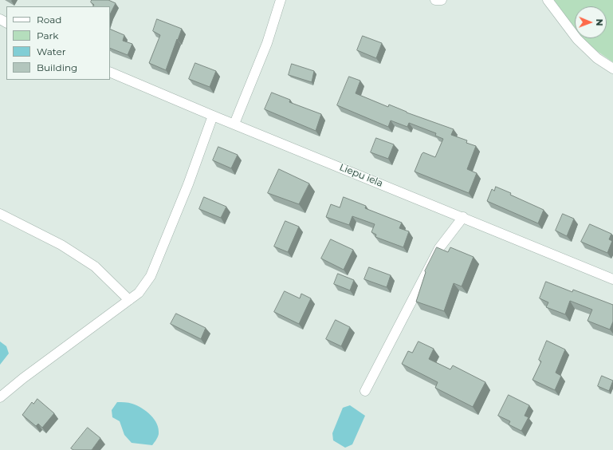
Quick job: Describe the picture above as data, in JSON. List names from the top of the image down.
{
  "streets": {
    "street": ["Liepu iela"]
  },
  "legend": [
    "Road",
    "Park",
    "Water",
    "Building"
  ],
  "north": "right"
}
